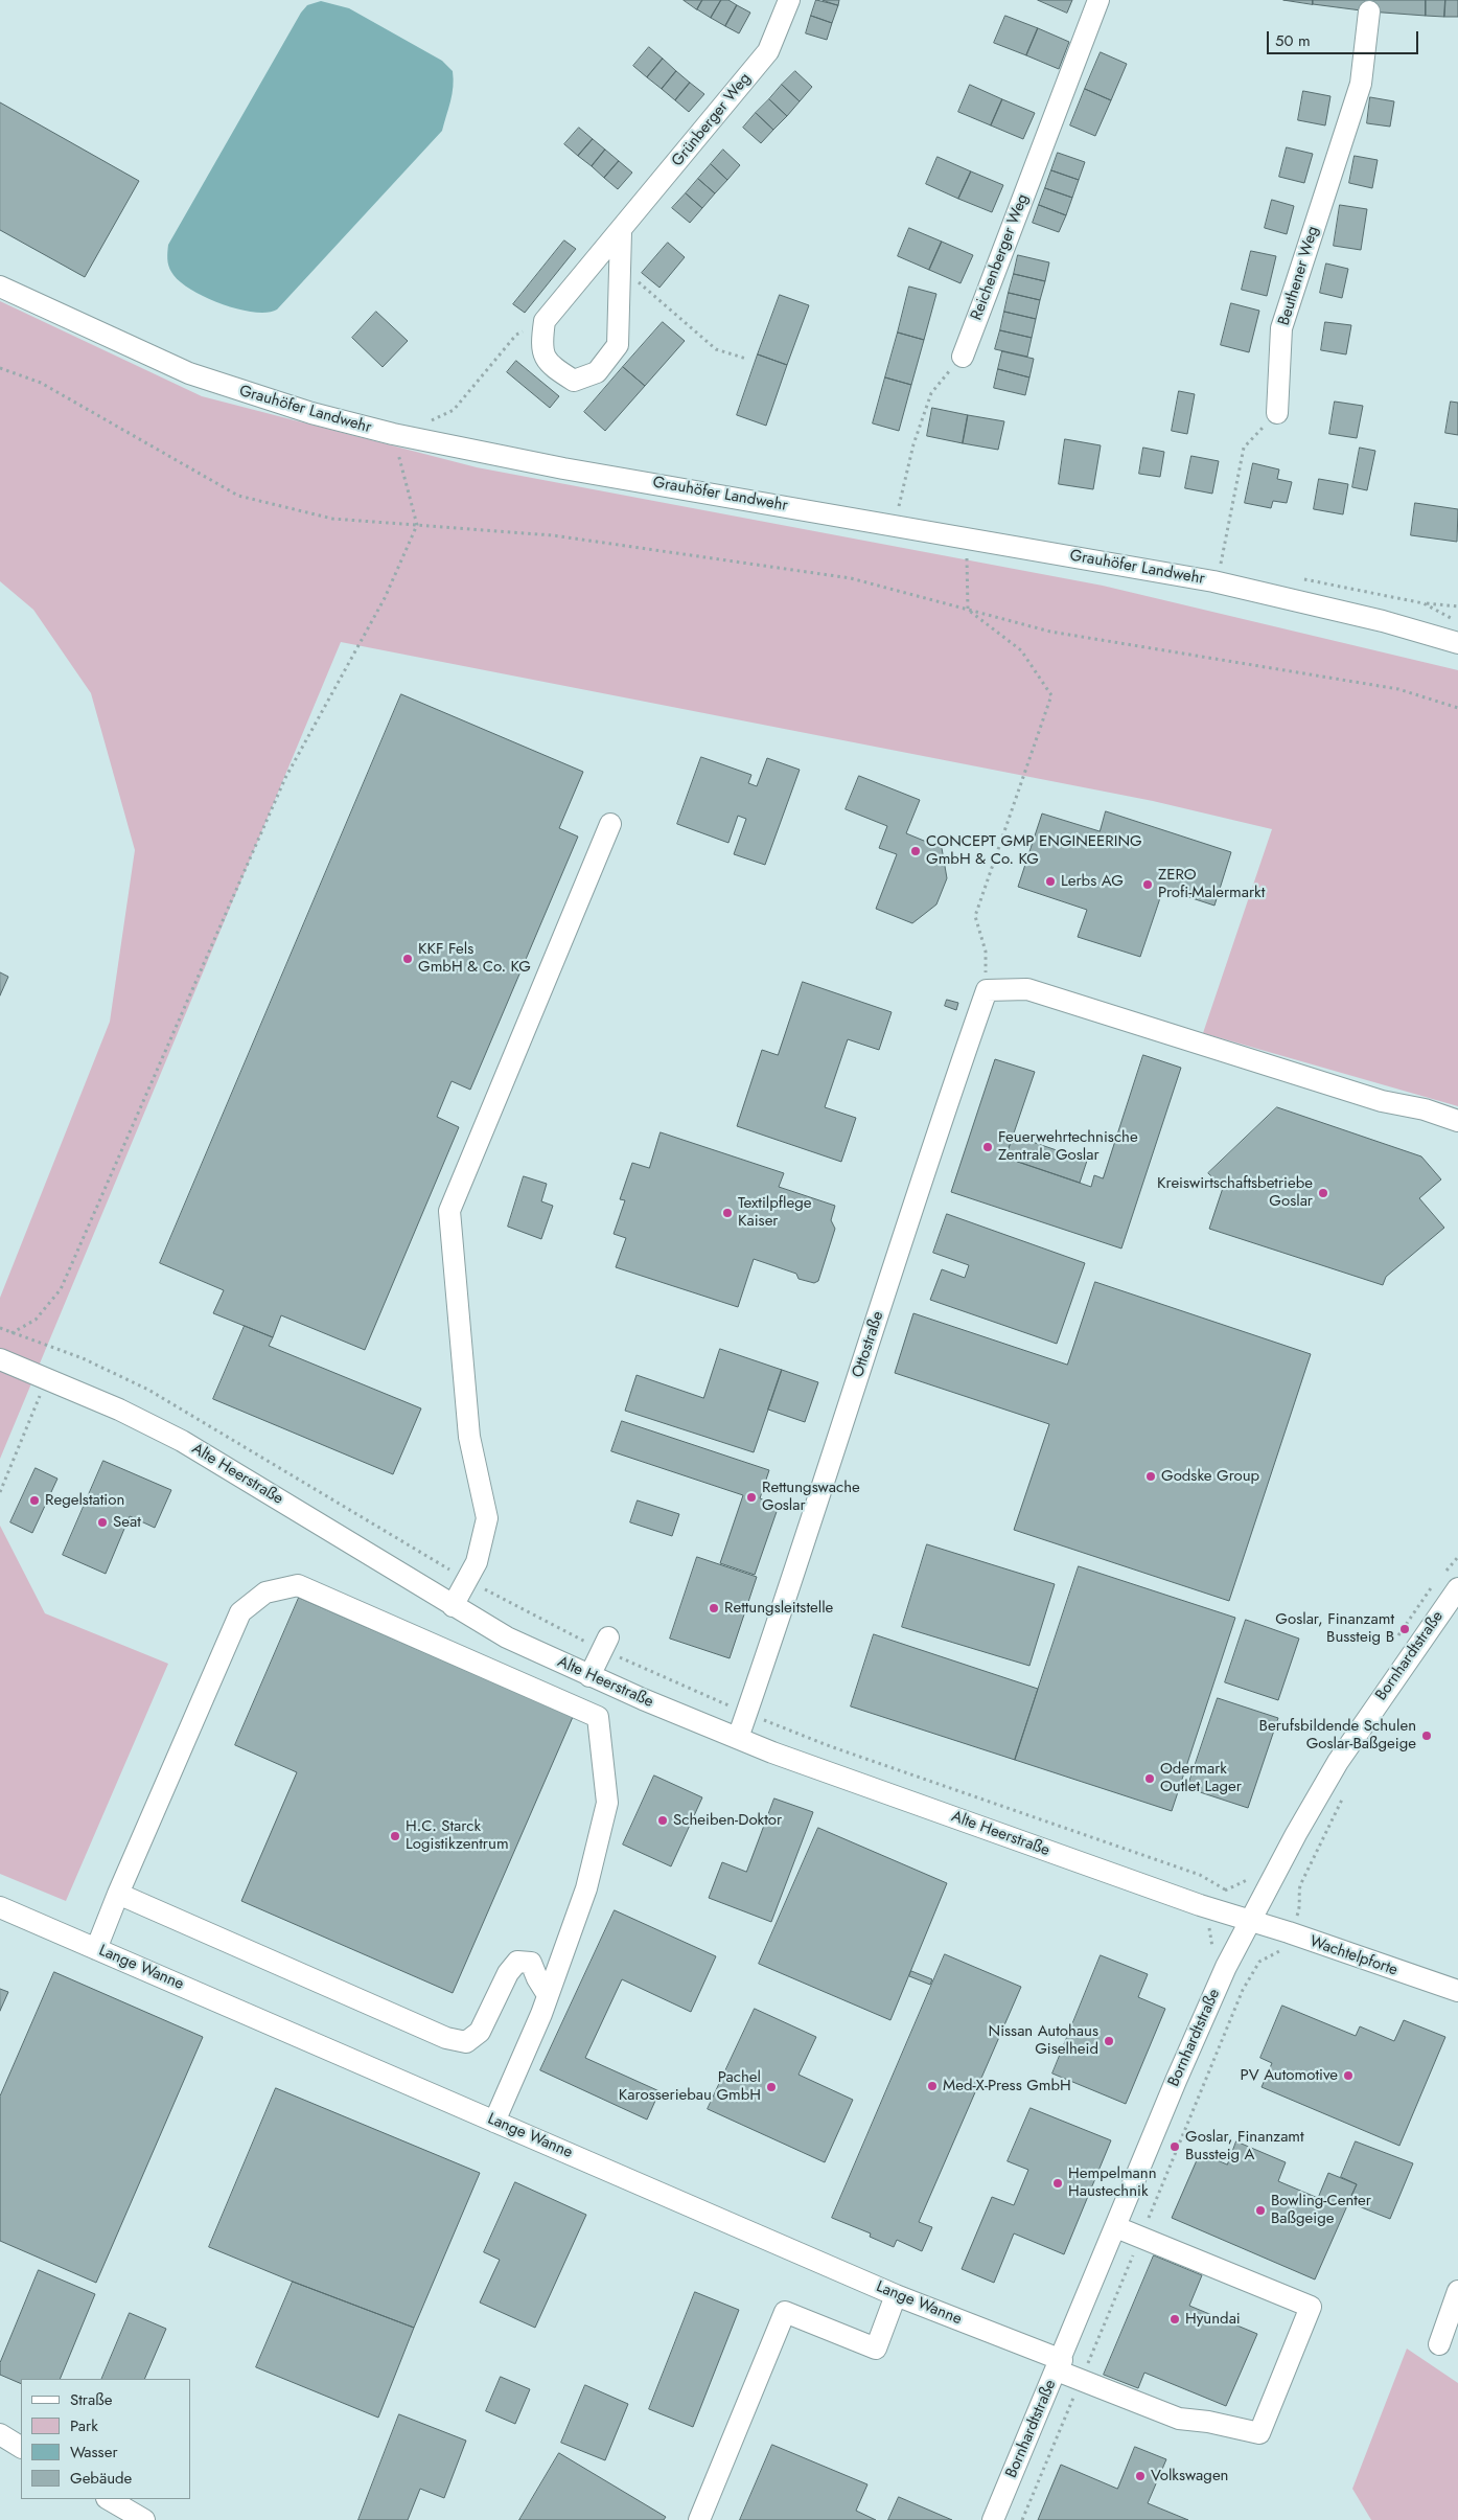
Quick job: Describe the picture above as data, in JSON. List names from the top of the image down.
{
  "streets": {
    "street": [
      "Grünberger Weg",
      "Reichenberger Weg",
      "Beuthener Weg",
      "Grauhöfer Landwehr",
      "Ottostraße",
      "Alte Heerstraße",
      "Bornhardtstraße",
      "Wachtelpforte",
      "Lange Wanne"
    ]
  },
  "crossings": [
    ["Ottostraße", "Alte Heerstraße"],
    ["Alte Heerstraße", "Bornhardtstraße"],
    ["Alte Heerstraße", "Wachtelpforte"],
    ["Bornhardtstraße", "Wachtelpforte"],
    ["Bornhardtstraße", "Lange Wanne"]
  ],
  "places": [
    "CONCEPT GMP ENGINEERING GmbH & Co. KG",
    "Lerbs AG",
    "ZERO Profi-Malermarkt",
    "KKF Fels GmbH & Co. KG",
    "Feuerwehrtechnische Zentrale Goslar",
    "Kreiswirtschaftsbetriebe Goslar",
    "Textilpflege Kaiser",
    "Godske Group",
    "Rettungswache Goslar",
    "Regelstation",
    "Seat",
    "Rettungsleitstelle",
    "Goslar, Finanzamt Bussteig B",
    "Berufsbildende Schulen Goslar-Baßgeige",
    "Odermark Outlet Lager",
    "Scheiben-Doktor",
    "H.C. Starck Logistikzentrum",
    "Nissan Autohaus Giselheid",
    "PV Automotive",
    "Med-X-Press GmbH",
    "Pachel Karosseriebau GmbH",
    "Goslar, Finanzamt Bussteig A",
    "Hempelmann Haustechnik",
    "Bowling-Center Baßgeige",
    "Hyundai",
    "Volkswagen"
  ],
  "legend": [
    "Straße",
    "Park",
    "Wasser",
    "Gebäude"
  ],
  "scale_bar": "50 m"
}
